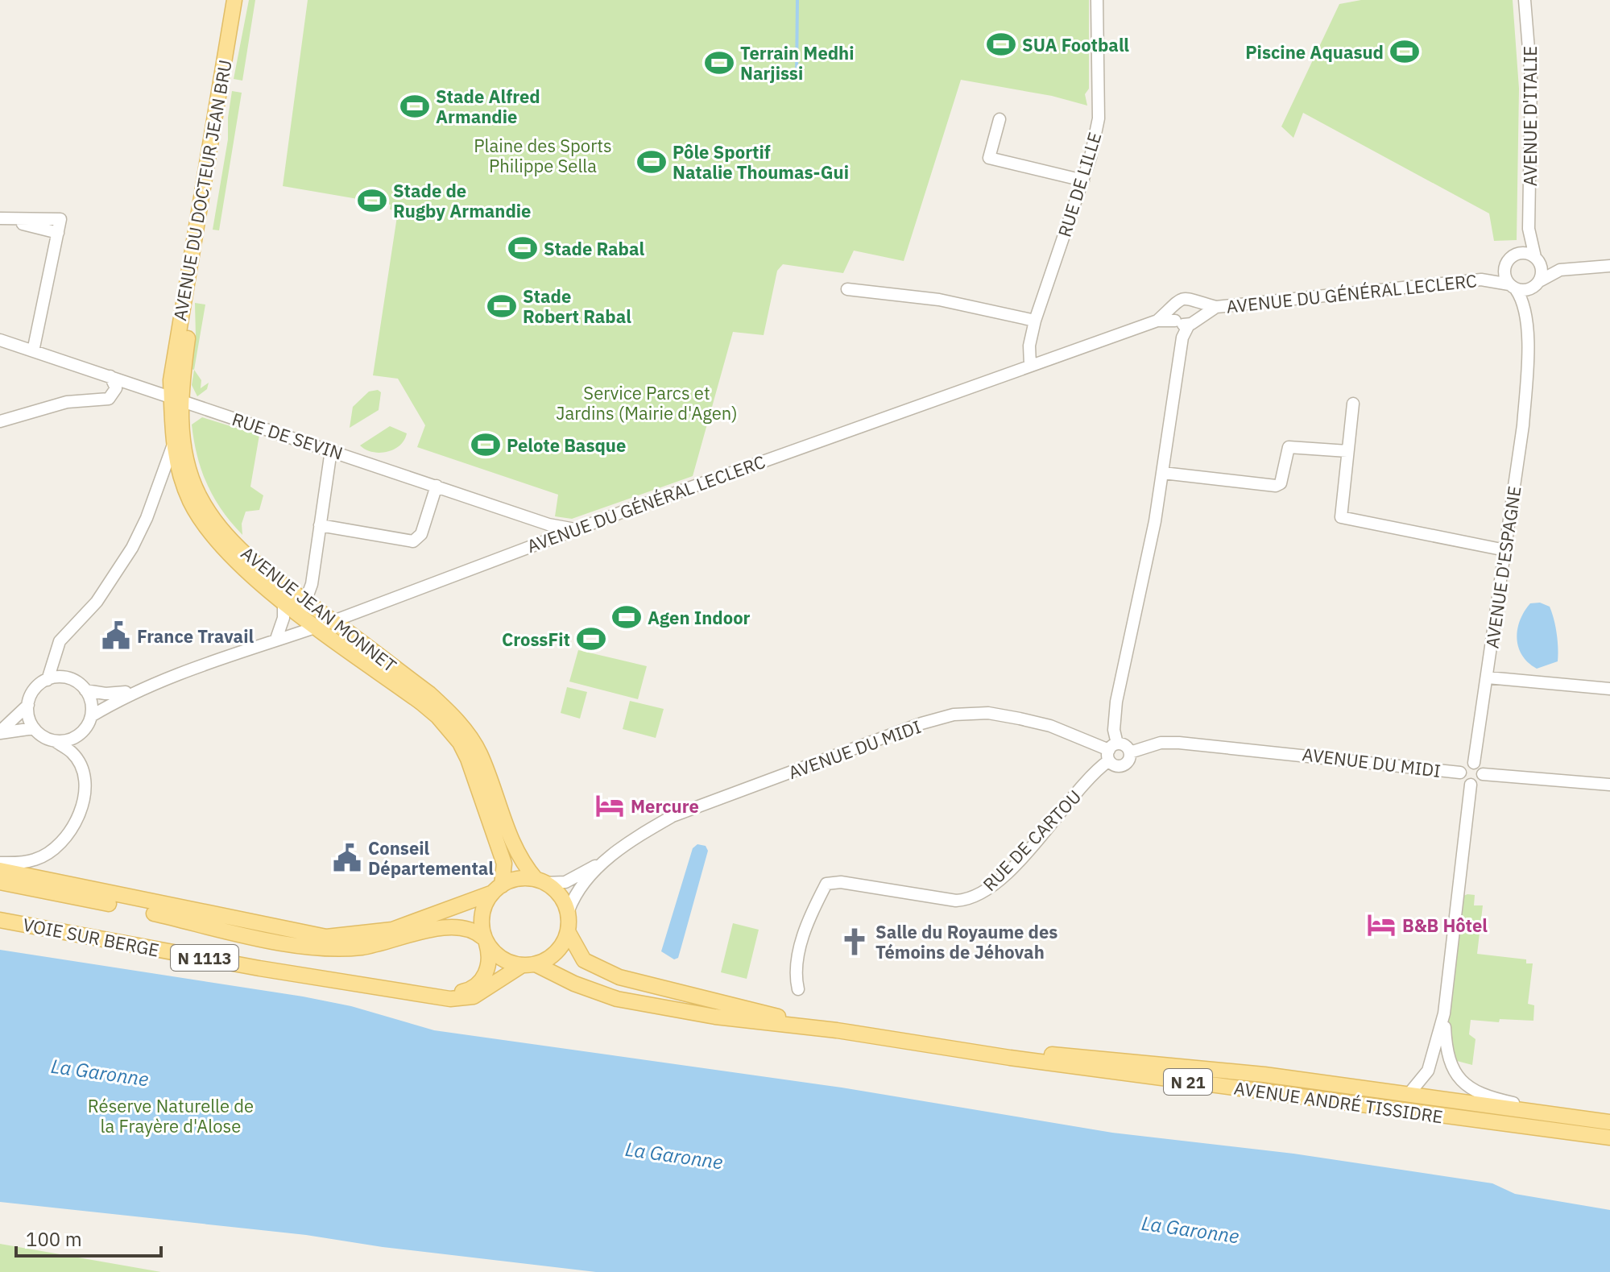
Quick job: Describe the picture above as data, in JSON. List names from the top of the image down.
{
  "streets": {
    "main road": [
      "AVENUE DU DOCTEUR JEAN BRU",
      "AVENUE JEAN MONNET",
      "VOIE SUR BERGE",
      "N 1113",
      "N 21",
      "AVENUE ANDRÉ TISSIDRE"
    ],
    "street": [
      "AVENUE D'ITALIE",
      "RUE DE LILLE",
      "AVENUE DU GÉNÉRAL LECLERC",
      "RUE DE SEVIN",
      "AVENUE D'ESPAGNE",
      "AVENUE DU MIDI",
      "RUE DE CARTOU"
    ]
  },
  "crossings": [
    ["AVENUE D'ITALIE", "AVENUE DU GÉNÉRAL LECLERC"],
    ["RUE DE LILLE", "AVENUE DU GÉNÉRAL LECLERC"],
    ["AVENUE DU DOCTEUR JEAN BRU", "AVENUE JEAN MONNET"],
    ["AVENUE DU GÉNÉRAL LECLERC", "RUE DE SEVIN"],
    ["AVENUE DU GÉNÉRAL LECLERC", "AVENUE JEAN MONNET"],
    ["RUE DE SEVIN", "AVENUE JEAN MONNET"],
    ["AVENUE D'ESPAGNE", "AVENUE DU MIDI"],
    ["AVENUE JEAN MONNET", "AVENUE DU MIDI"],
    ["AVENUE JEAN MONNET", "N 1113"],
    ["AVENUE JEAN MONNET", "AVENUE ANDRÉ TISSIDRE"],
    ["AVENUE DU MIDI", "RUE DE CARTOU"],
    ["AVENUE DU MIDI", "N 1113"],
    ["AVENUE DU MIDI", "AVENUE ANDRÉ TISSIDRE"],
    ["VOIE SUR BERGE", "N 1113"],
    ["N 1113", "AVENUE ANDRÉ TISSIDRE"]
  ],
  "water": ["La Garonne"],
  "parks": ["Plaine des Sports Philippe Sella", "Service Parcs et Jardins (Mairie d'Agen)", "Réserve Naturelle de la Frayère d'Alose"],
  "places": {
    "sports": [
      "SUA Football",
      "Piscine Aquasud",
      "Terrain Medhi Narjissi",
      "Stade Alfred Armandie",
      "Pôle Sportif Natalie Thoumas-Gui",
      "Stade de Rugby Armandie",
      "Stade Rabal",
      "Stade Robert Rabal",
      "Pelote Basque",
      "Agen Indoor",
      "CrossFit"
    ],
    "public building": ["France Travail", "Conseil Départemental"],
    "hotel": ["Mercure", "B&B Hôtel"],
    "church": ["Salle du Royaume des Témoins de Jéhovah"]
  },
  "scale_bar": "100 m"
}
